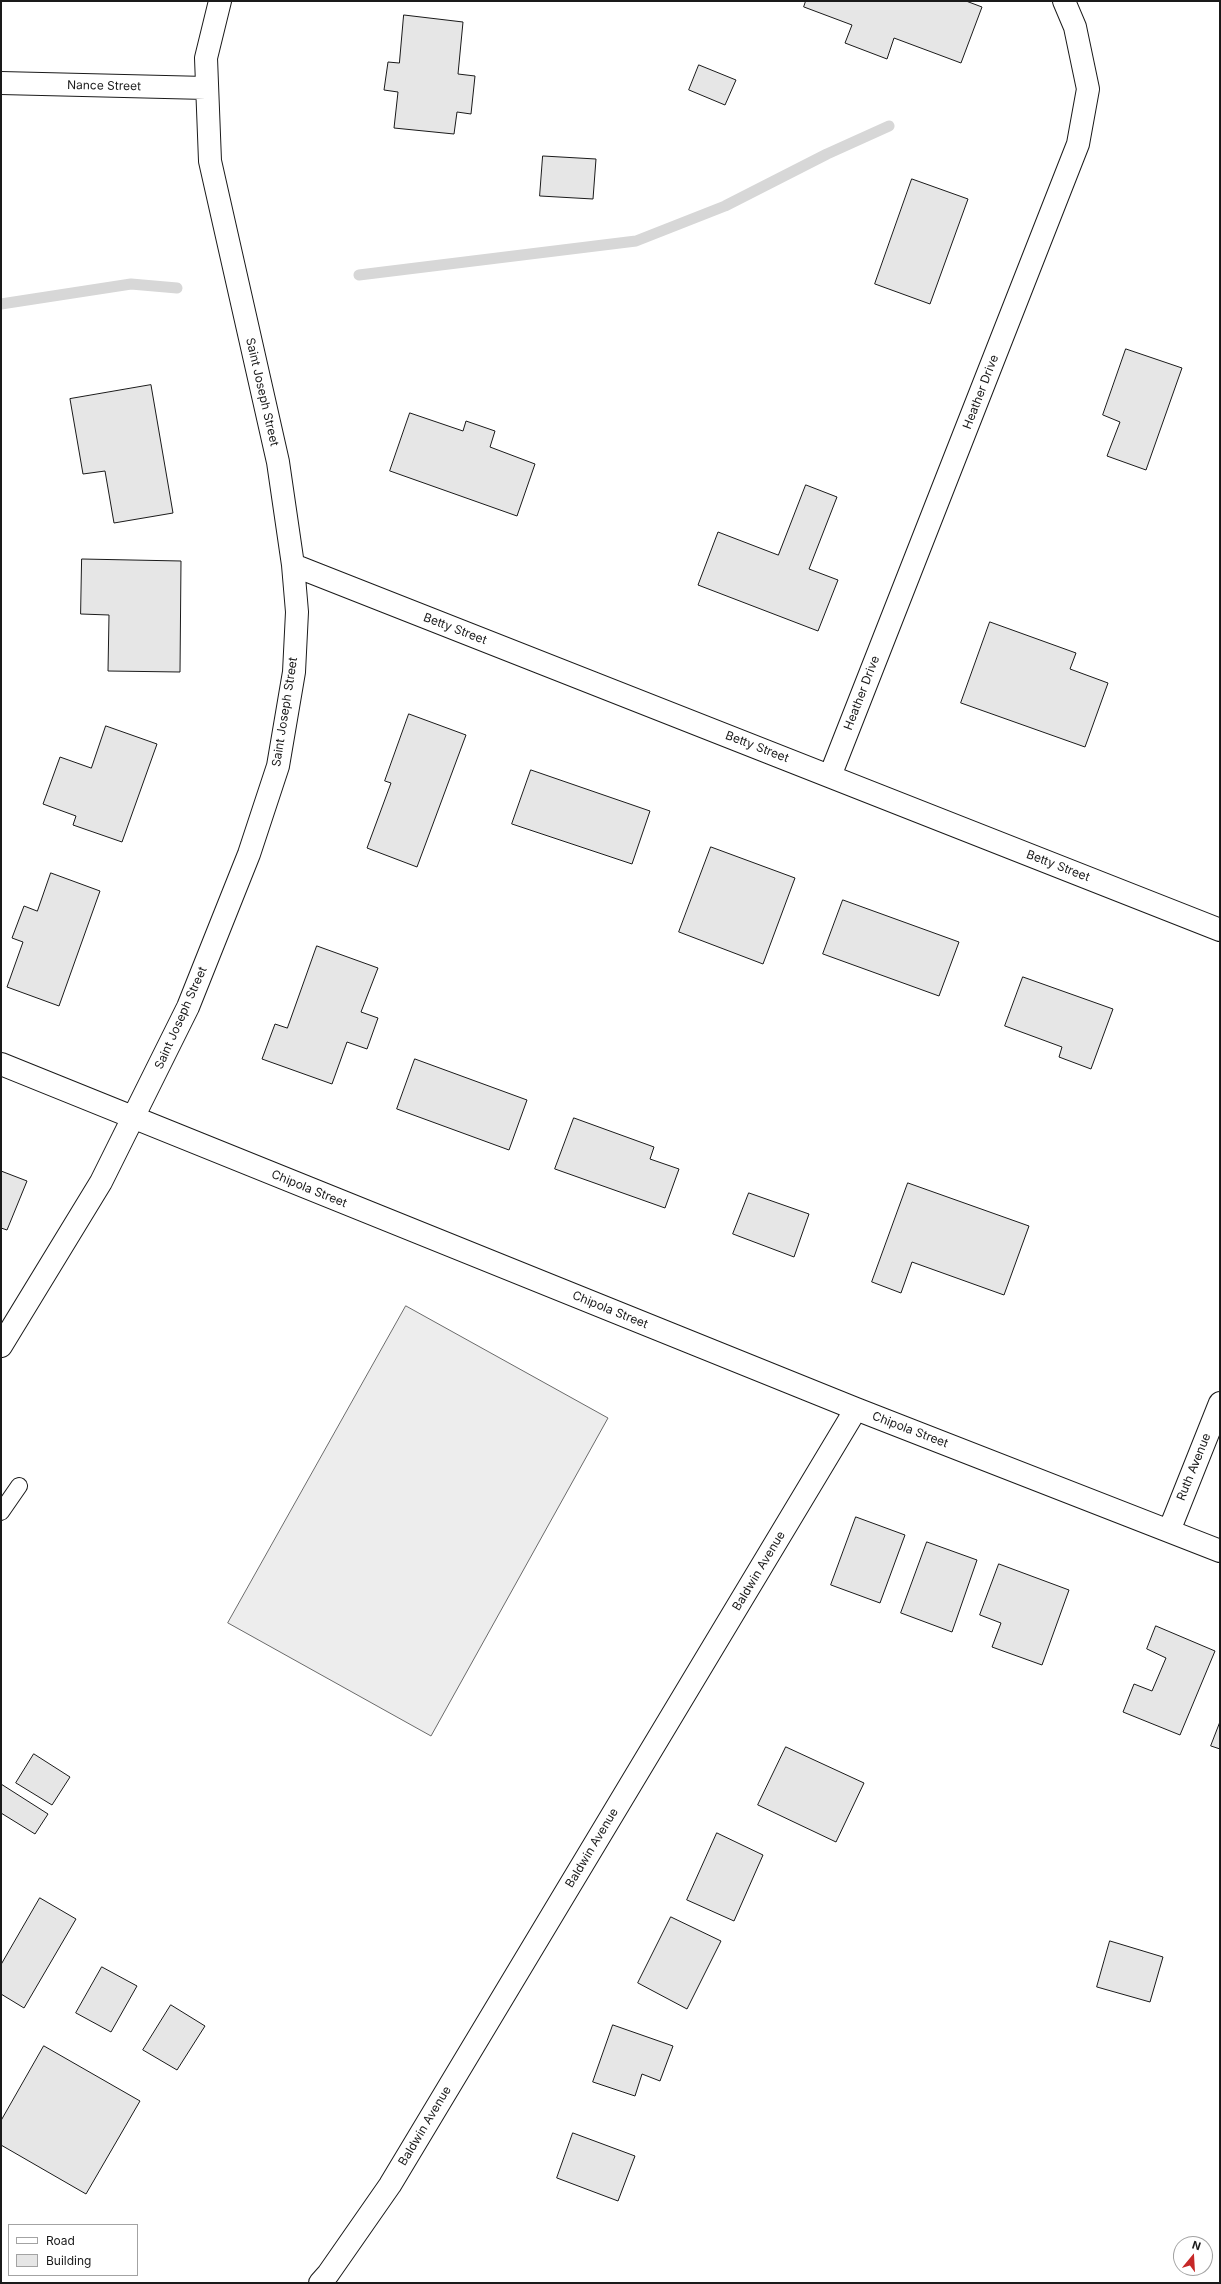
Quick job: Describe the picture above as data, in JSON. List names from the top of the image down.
{
  "streets": {
    "street": [
      "Nance Street",
      "Saint Joseph Street",
      "Heather Drive",
      "Betty Street",
      "Chipola Street",
      "Ruth Avenue",
      "Baldwin Avenue"
    ]
  },
  "crossings": [
    ["Nance Street", "Saint Joseph Street"],
    ["Saint Joseph Street", "Betty Street"],
    ["Saint Joseph Street", "Chipola Street"],
    ["Heather Drive", "Betty Street"],
    ["Chipola Street", "Ruth Avenue"],
    ["Chipola Street", "Baldwin Avenue"]
  ],
  "legend": ["Road", "Building"],
  "north": "top"
}
